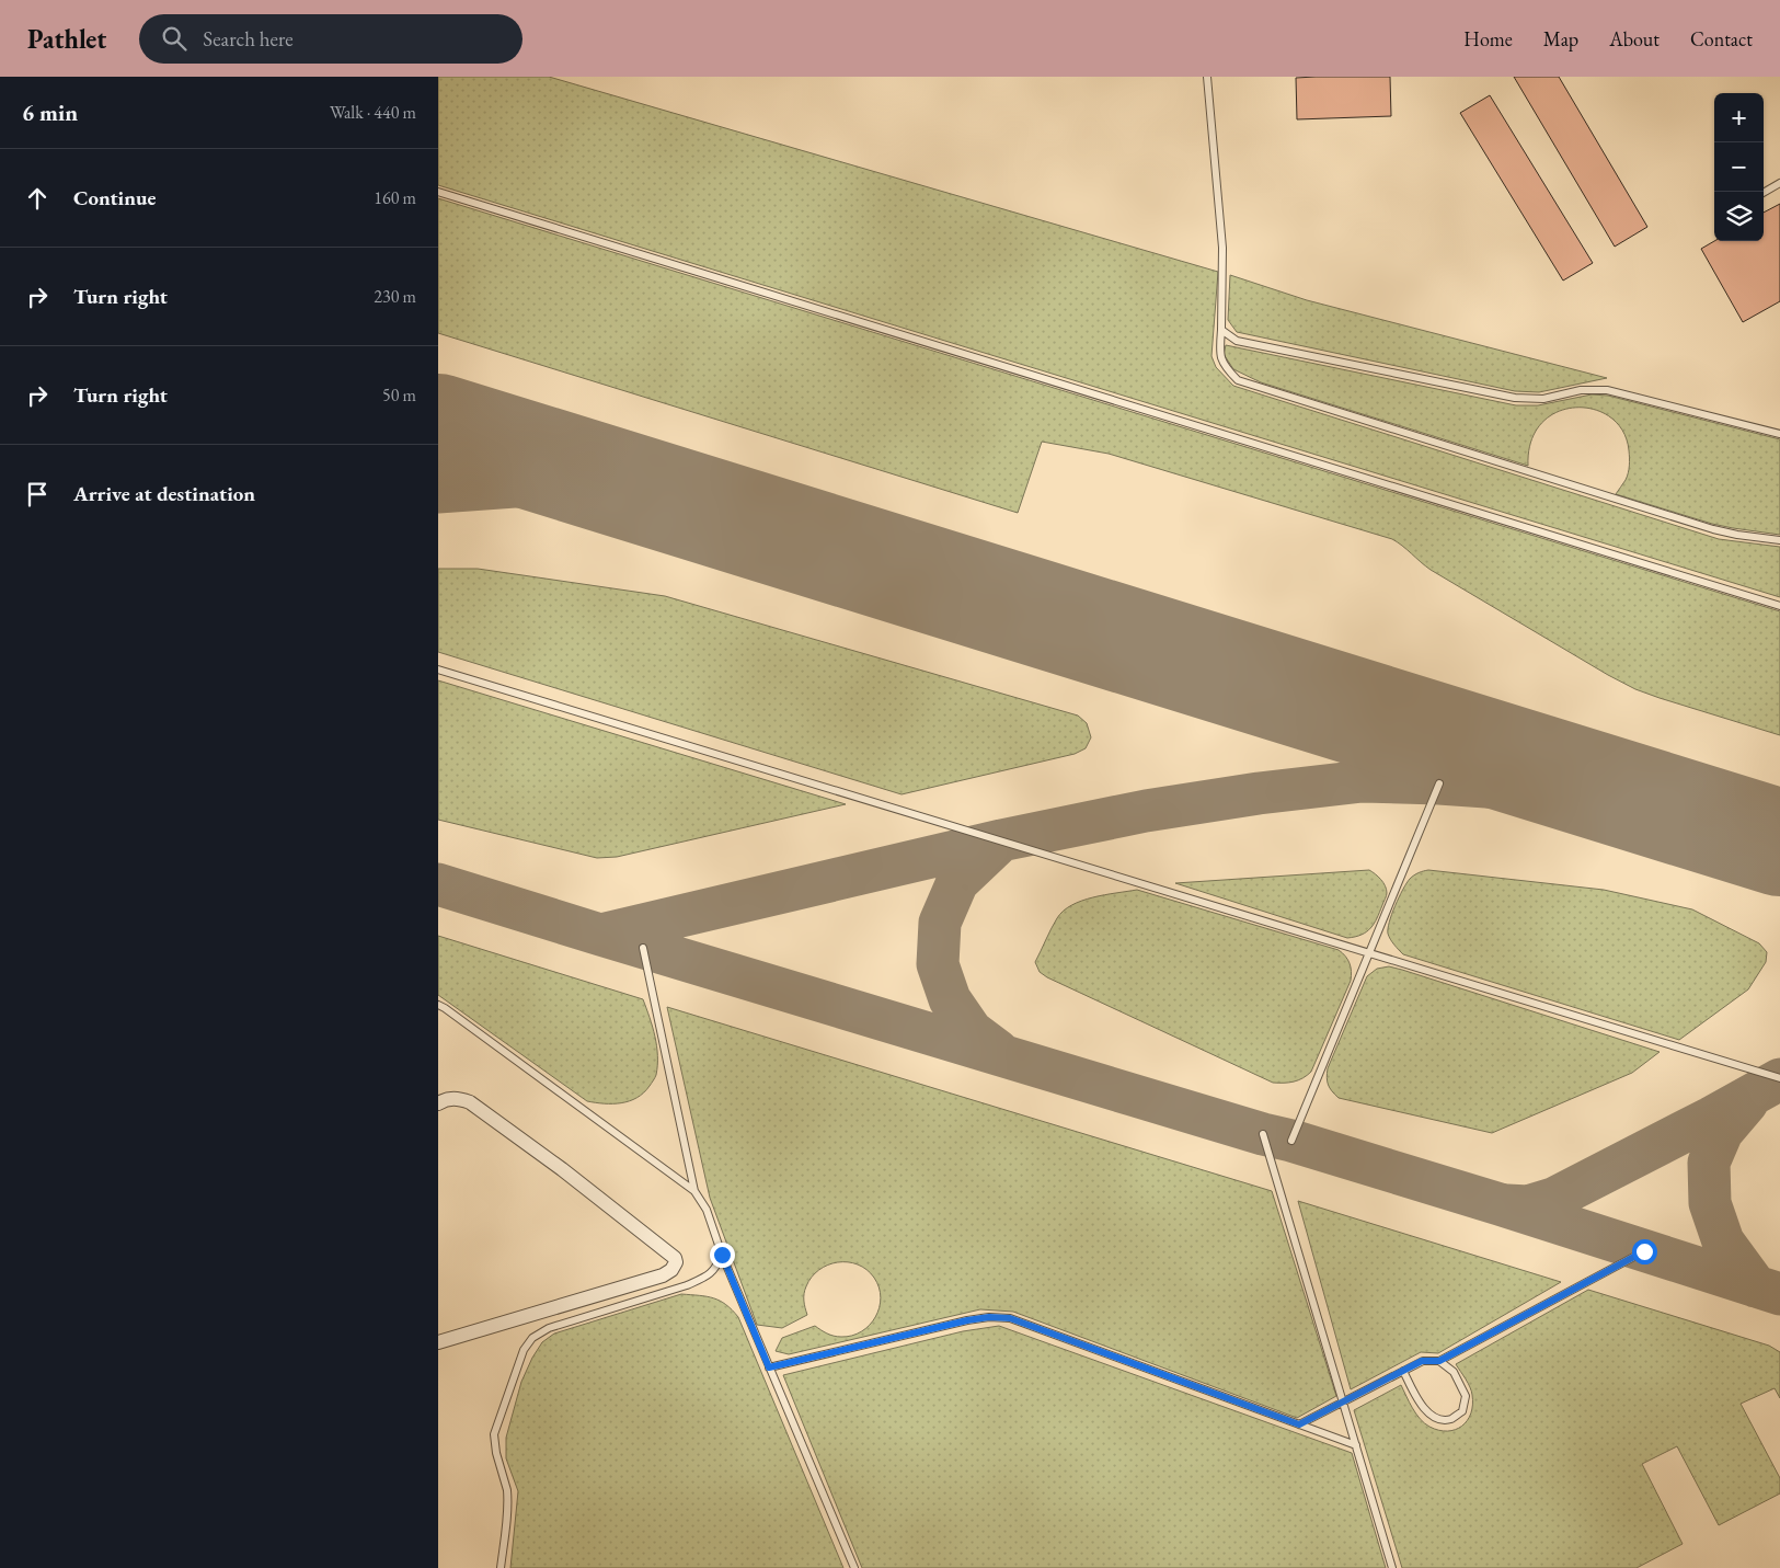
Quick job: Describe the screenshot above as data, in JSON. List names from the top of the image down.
{
  "page": {
    "header": "Pathlet",
    "search": "Search here",
    "nav": [
      "Home",
      "Map",
      "About",
      "Contact"
    ],
    "heading": ["6 min", "Walk · 440 m"],
    "map_buttons": ["+", "−"],
    "list": [
      ["Continue", "160 m"],
      ["Turn right", "230 m"],
      ["Turn right", "50 m"],
      "Arrive at destination"
    ]
  }
}
